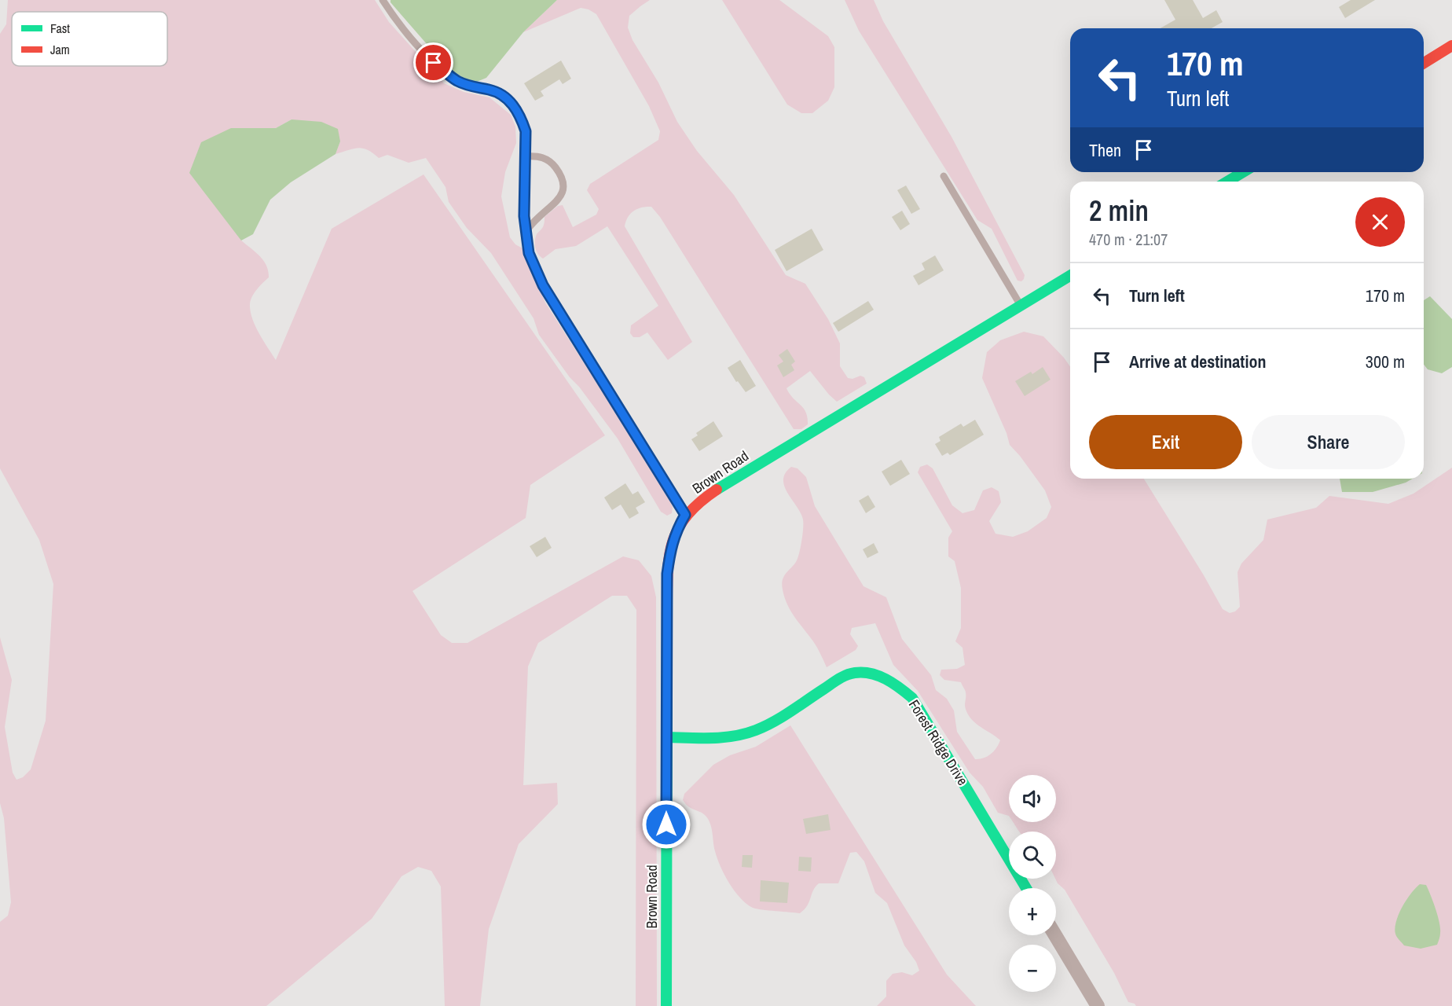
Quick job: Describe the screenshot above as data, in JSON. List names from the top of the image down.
{
  "streets": {
    "street": ["Brown Road", "Forest Ridge Drive"]
  },
  "crossings": [
    ["Brown Road", "Forest Ridge Drive"]
  ],
  "legend": ["Fast", "Jam"],
  "page": {
    "turn": ["170 m", "Turn left"],
    "then": "Then",
    "heading": ["2 min", "470 m · 21:07"],
    "list": [
      {
        "name": "Turn left",
        "value": "170 m"
      },
      {
        "name": "Arrive at destination",
        "value": "300 m"
      }
    ],
    "buttons": ["Exit", "Share"],
    "map_buttons": ["+", "−"]
  }
}
